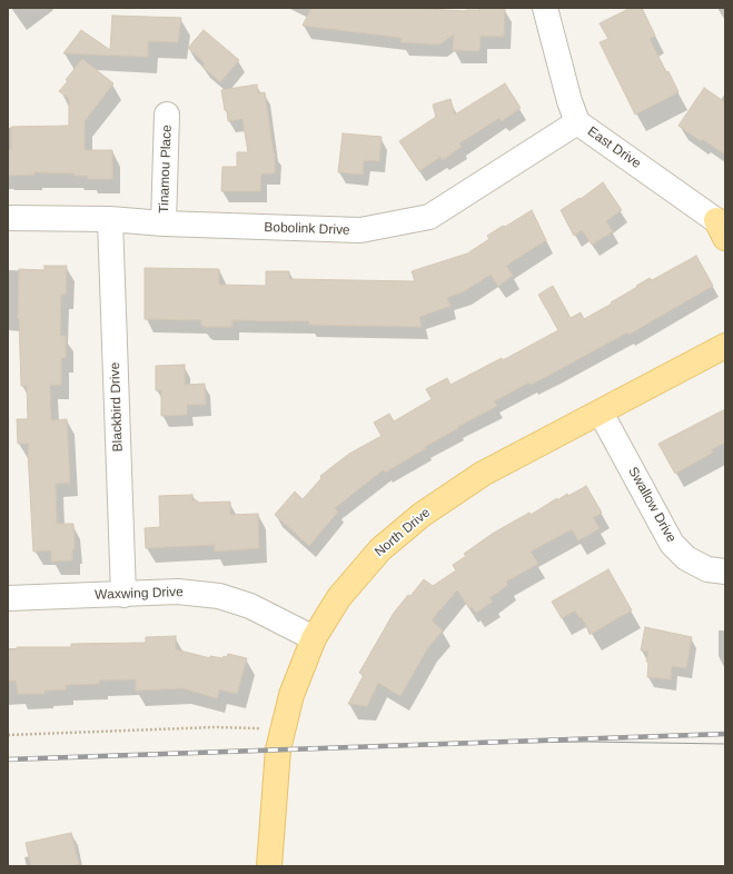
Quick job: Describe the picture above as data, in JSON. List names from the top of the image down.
{
  "streets": {
    "main road": ["North Drive"],
    "street": [
      "East Drive",
      "Tinamou Place",
      "Bobolink Drive",
      "Blackbird Drive",
      "Swallow Drive",
      "Waxwing Drive"
    ]
  },
  "crossings": [
    ["East Drive", "Bobolink Drive"],
    ["Tinamou Place", "Bobolink Drive"],
    ["Bobolink Drive", "Blackbird Drive"],
    ["Blackbird Drive", "Waxwing Drive"],
    ["Swallow Drive", "North Drive"],
    ["North Drive", "Waxwing Drive"]
  ]
}
